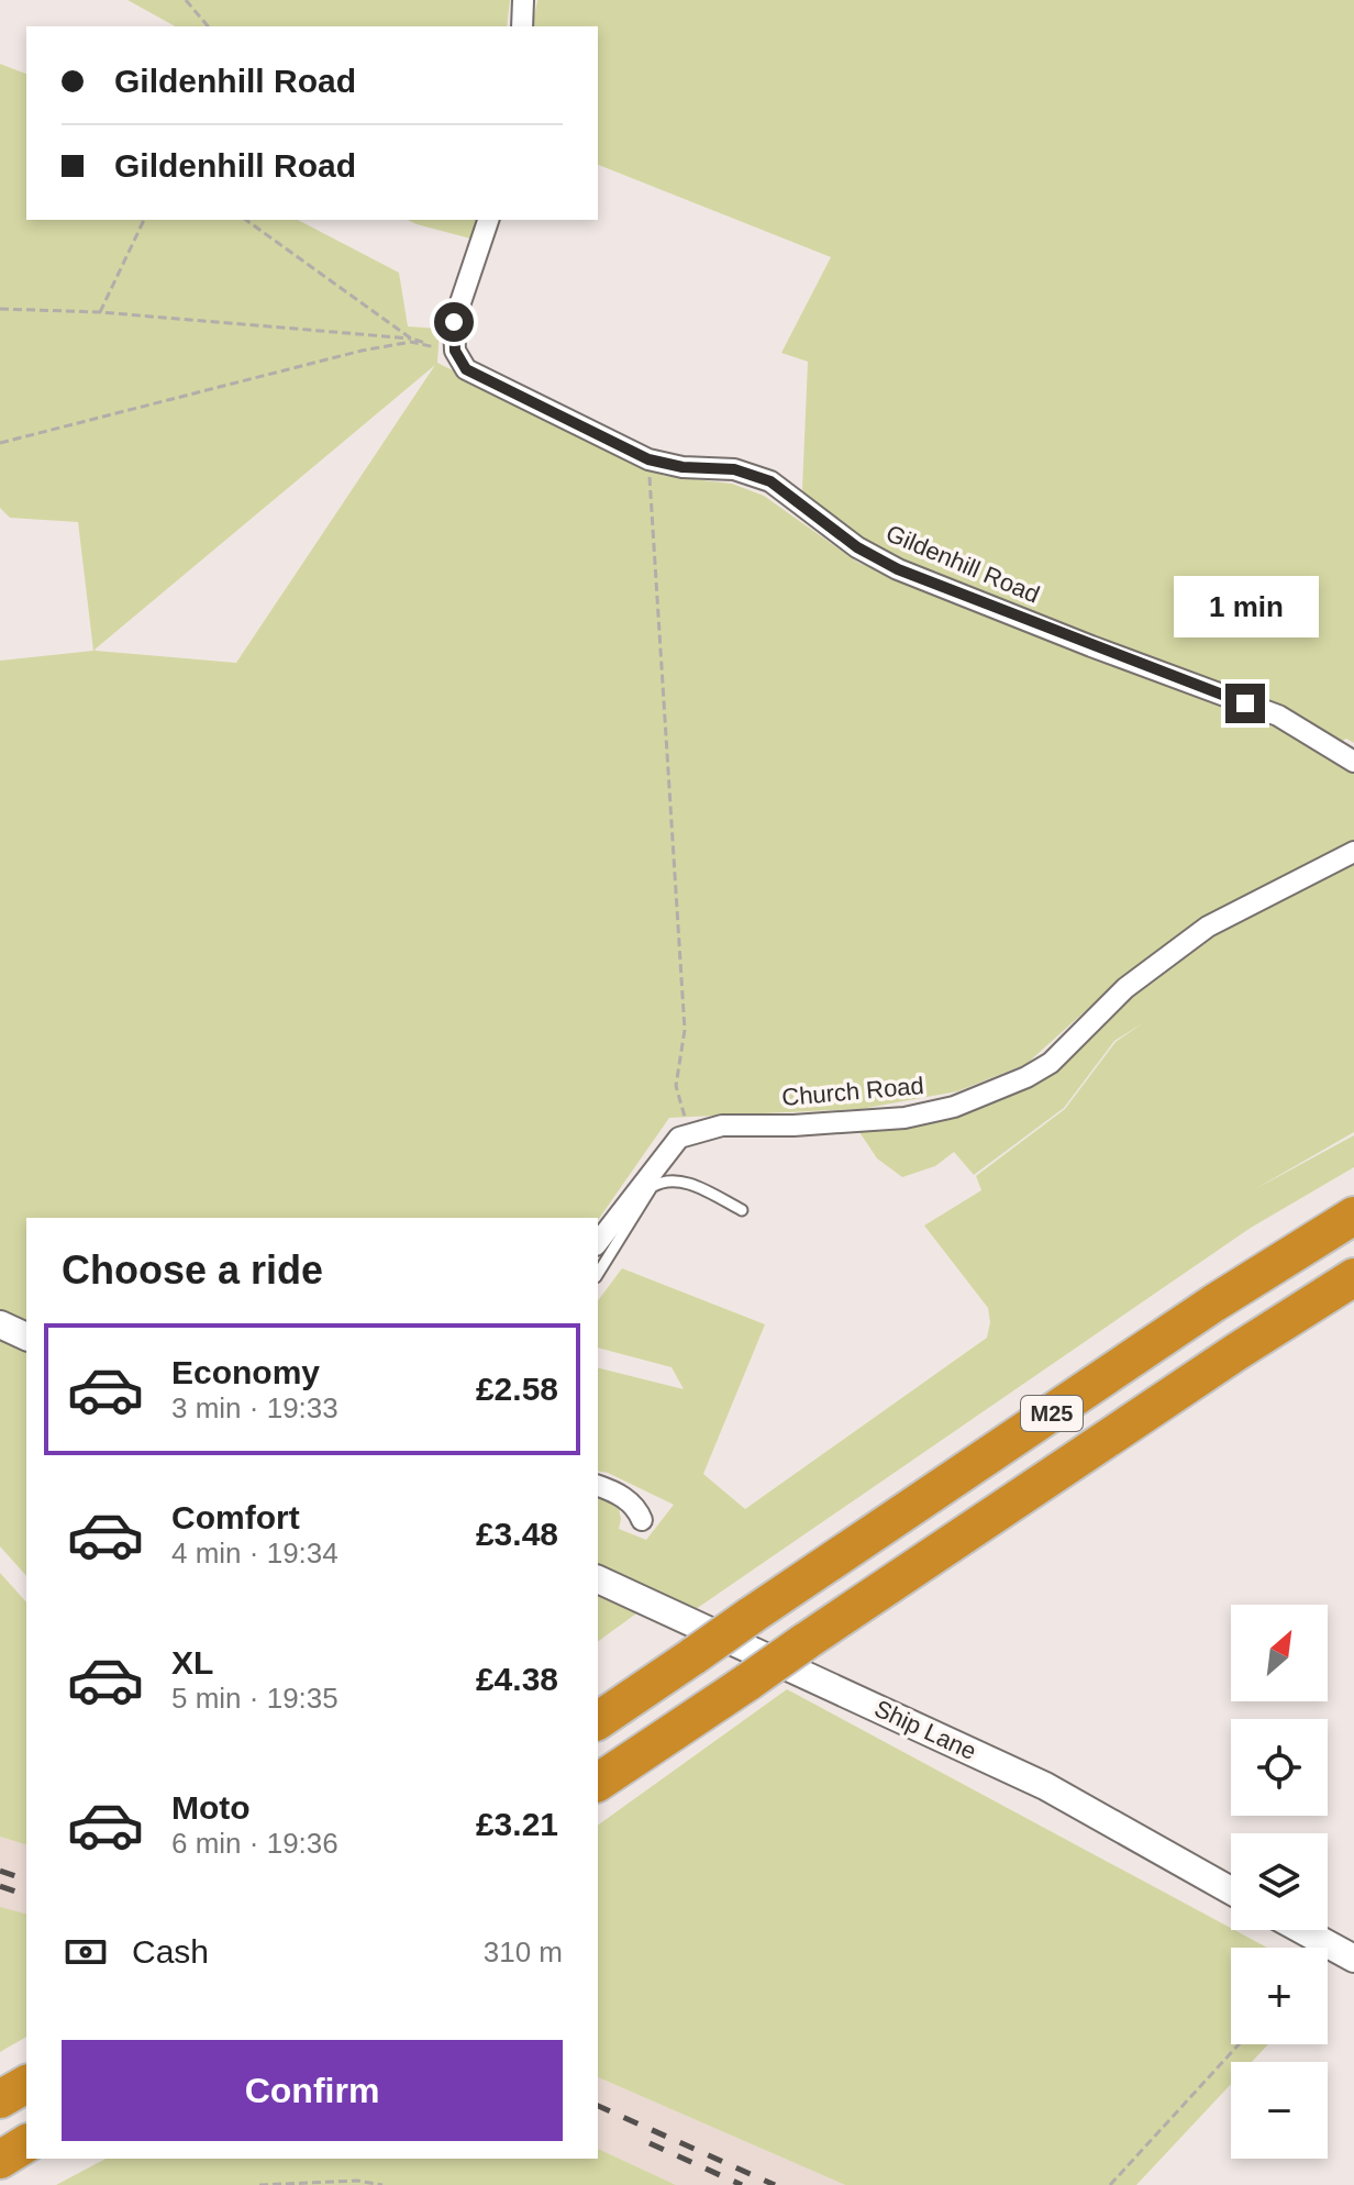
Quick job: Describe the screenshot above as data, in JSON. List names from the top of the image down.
{
  "streets": {
    "highway": ["M25"],
    "street": ["Gildenhill Road", "Church Road", "Ship Lane"]
  },
  "north": "top right",
  "page": {
    "banner": ["Gildenhill Road", "Gildenhill Road"],
    "bubble": "1 min",
    "heading": "Choose a ride",
    "list": [
      {
        "name": "Economy",
        "note": "3 min · 19:33",
        "value": "£2.58"
      },
      {
        "name": "Comfort",
        "note": "4 min · 19:34",
        "value": "£3.48"
      },
      {
        "name": "XL",
        "note": "5 min · 19:35",
        "value": "£4.38"
      },
      {
        "name": "Moto",
        "note": "6 min · 19:36",
        "value": "£3.21"
      }
    ],
    "map_buttons": ["+", "−"],
    "pay": ["Cash", "310 m"],
    "buttons": "Confirm"
  }
}
